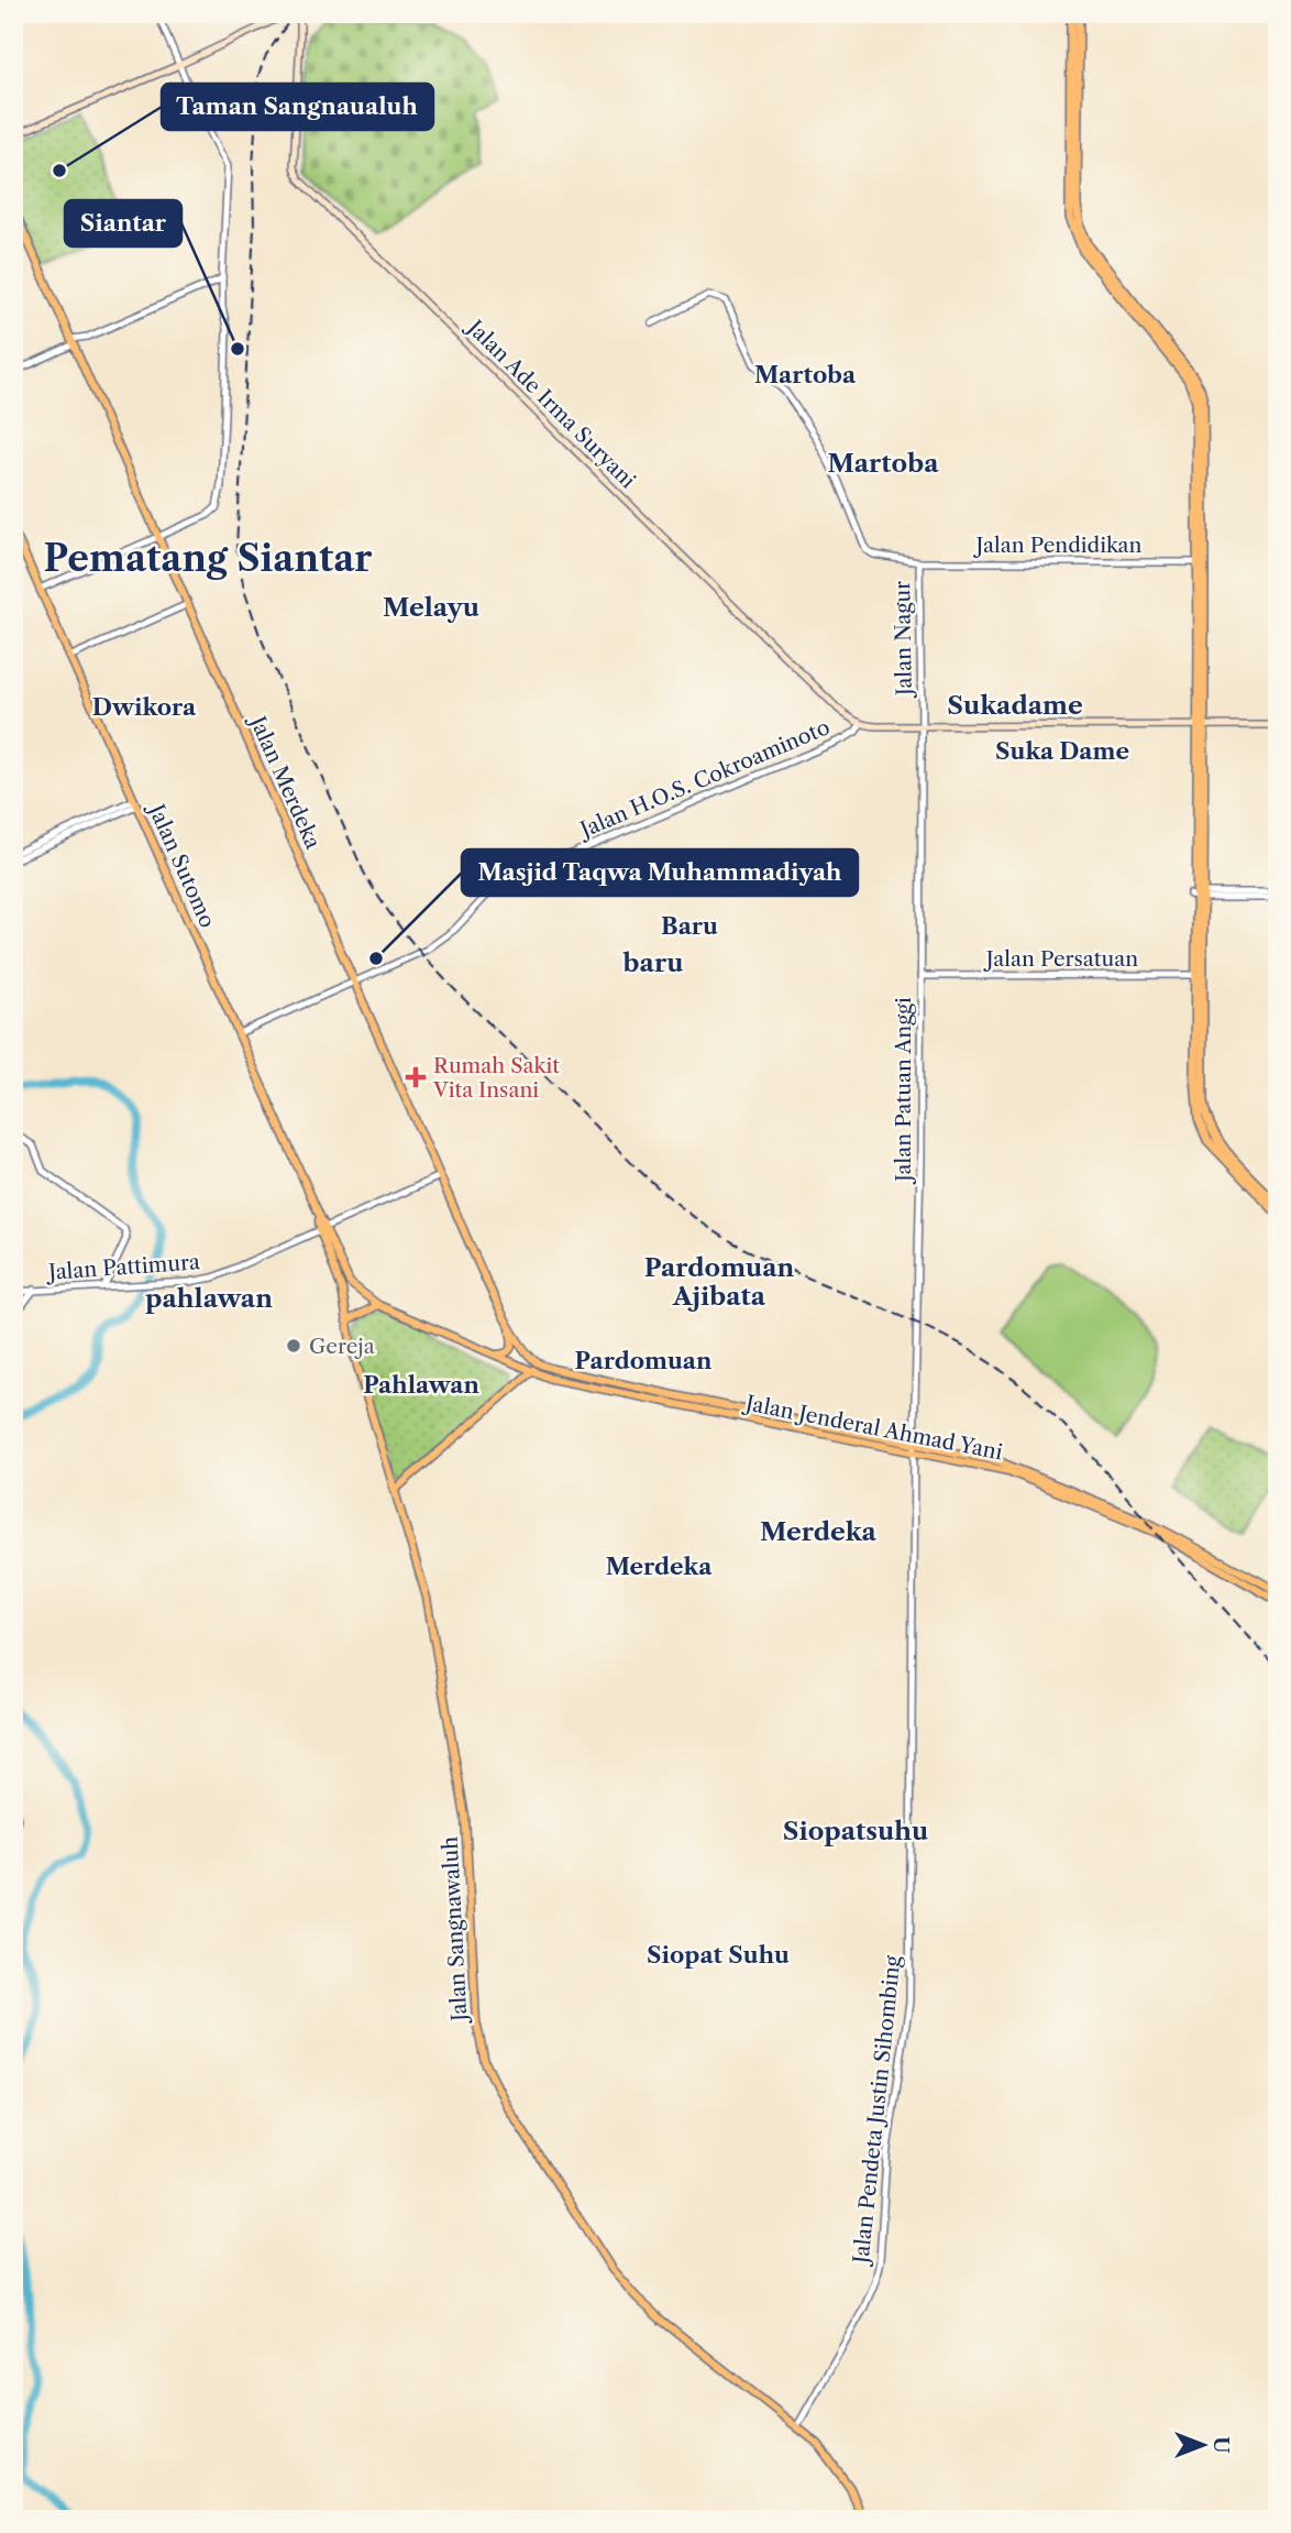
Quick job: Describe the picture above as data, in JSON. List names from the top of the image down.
{
  "streets": {
    "main road": [
      "Jalan Ade Irma Suryani",
      "Jalan Merdeka",
      "Jalan Sutomo",
      "Jalan Jenderal Ahmad Yani",
      "Jalan Sangnawaluh"
    ],
    "street": [
      "Jalan Pendidikan",
      "Jalan Nagur",
      "Jalan H.O.S. Cokroaminoto",
      "Jalan Persatuan",
      "Jalan Patuan Anggi",
      "Jalan Pattimura",
      "Jalan Pendeta Justin Sihombing"
    ]
  },
  "crossings": [
    ["Jalan Ade Irma Suryani", "Jalan H.O.S. Cokroaminoto"],
    ["Jalan Pendidikan", "Jalan Nagur"],
    ["Jalan Nagur", "Jalan Patuan Anggi"],
    ["Jalan H.O.S. Cokroaminoto", "Jalan Merdeka"],
    ["Jalan H.O.S. Cokroaminoto", "Jalan Sutomo"],
    ["Jalan Merdeka", "Jalan Pattimura"],
    ["Jalan Merdeka", "Jalan Jenderal Ahmad Yani"],
    ["Jalan Sutomo", "Jalan Pattimura"],
    ["Jalan Sutomo", "Jalan Jenderal Ahmad Yani"],
    ["Jalan Sutomo", "Jalan Sangnawaluh"],
    ["Jalan Persatuan", "Jalan Patuan Anggi"],
    ["Jalan Patuan Anggi", "Jalan Jenderal Ahmad Yani"],
    ["Jalan Patuan Anggi", "Jalan Pendeta Justin Sihombing"],
    ["Jalan Jenderal Ahmad Yani", "Jalan Pendeta Justin Sihombing"],
    ["Jalan Sangnawaluh", "Jalan Pendeta Justin Sihombing"]
  ],
  "districts": [
    "Martoba",
    "Martoba",
    "Pematang Siantar",
    "Melayu",
    "Sukadame",
    "Dwikora",
    "Suka Dame",
    "Baru",
    "baru",
    "Pardomuan Ajibata",
    "pahlawan",
    "Pardomuan",
    "Pahlawan",
    "Merdeka",
    "Merdeka",
    "Siopatsuhu",
    "Siopat Suhu"
  ],
  "places": {
    "other": [
      "Taman Sangnaualuh",
      "Siantar",
      "Masjid Taqwa Muhammadiyah",
      "Gereja"
    ],
    "health": ["Rumah Sakit Vita Insani"]
  },
  "north": "right"
}
